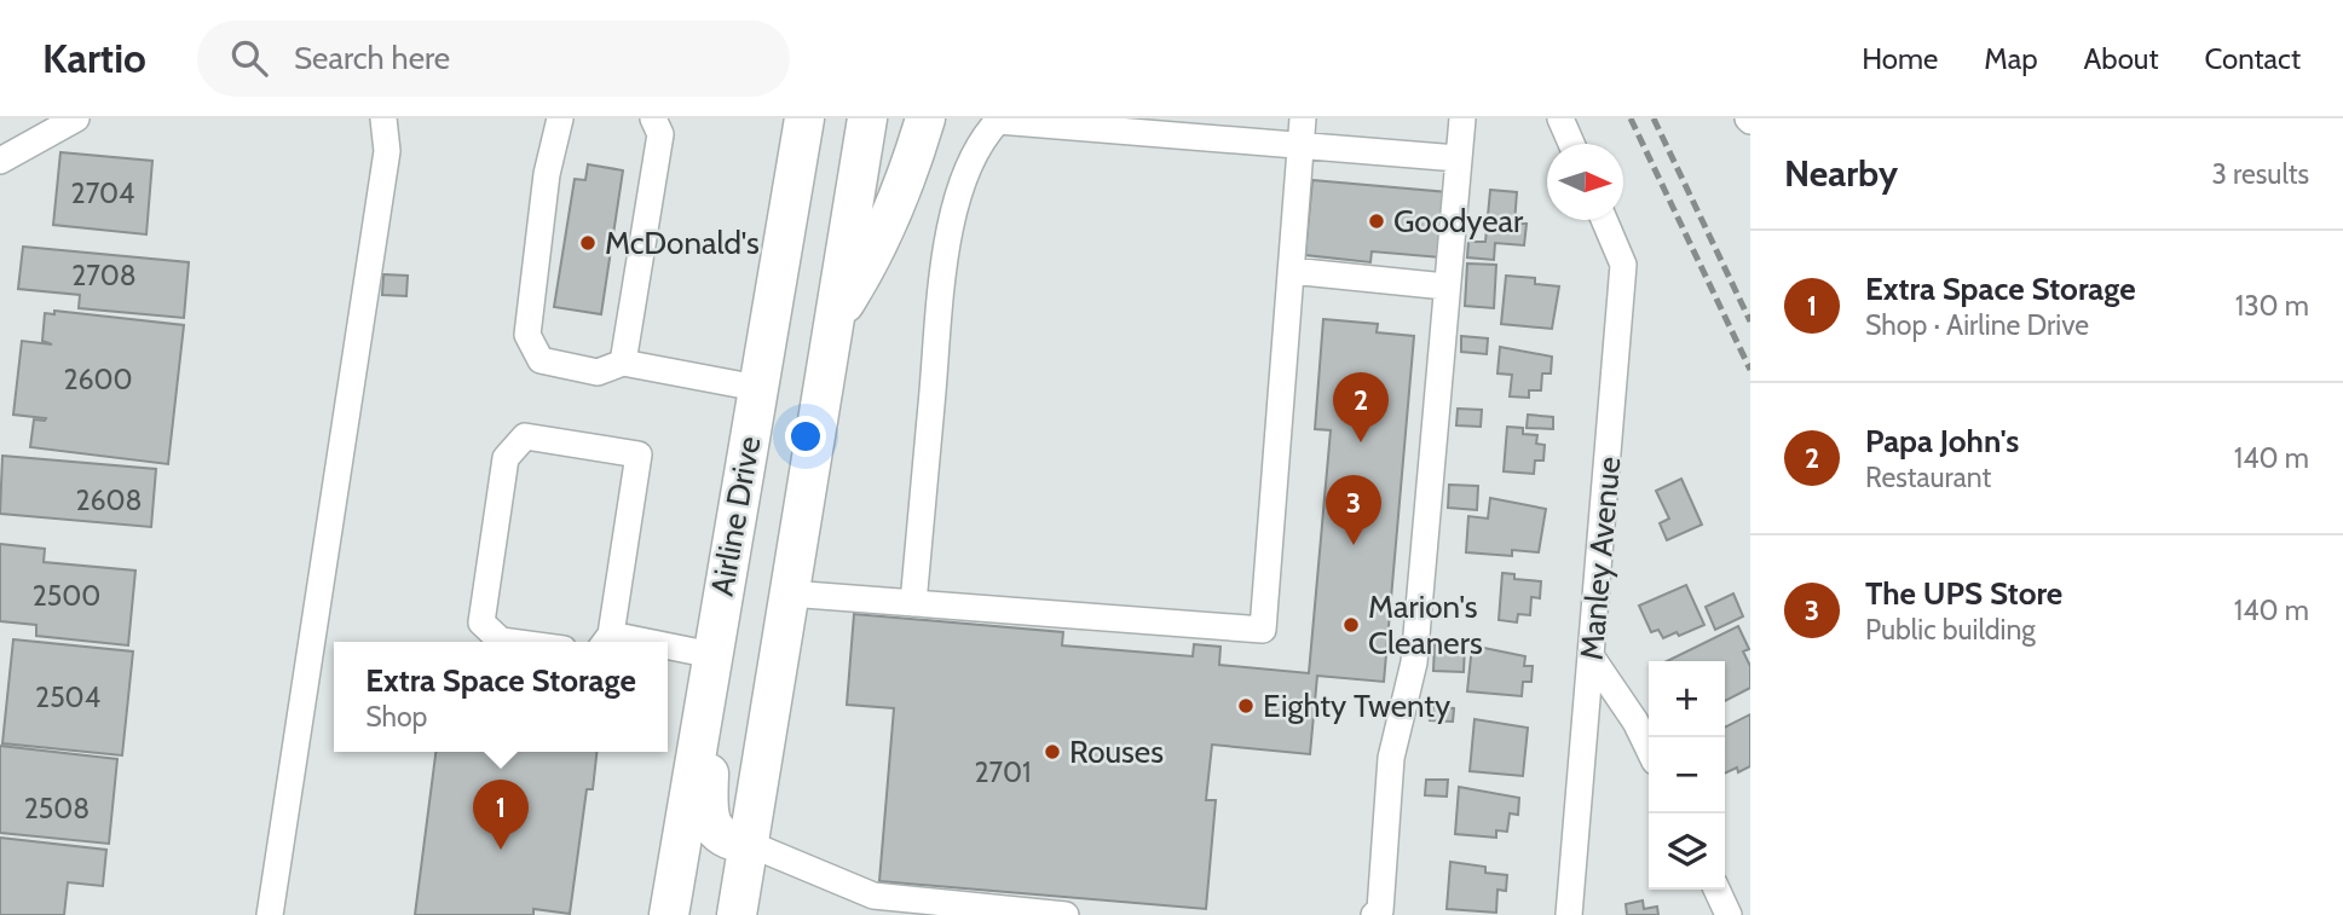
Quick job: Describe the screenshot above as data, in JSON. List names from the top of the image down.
{
  "streets": {
    "highway": ["Airline Drive"],
    "street": ["Manley Avenue"]
  },
  "places": [
    "Goodyear",
    "McDonald's",
    "Marion's Cleaners",
    "Eighty Twenty",
    "Rouses"
  ],
  "house_numbers": [
    "2704",
    "2708",
    "2600",
    "2608",
    "2500",
    "2504",
    "2701",
    "2508"
  ],
  "north": "right",
  "page": {
    "header": "Kartio",
    "search": "Search here",
    "nav": [
      "Home",
      "Map",
      "About",
      "Contact"
    ],
    "heading": ["Nearby", "3 results"],
    "list": [
      {
        "mark": "1",
        "name": "Extra Space Storage",
        "note": "Shop · Airline Drive",
        "value": "130 m"
      },
      {
        "mark": "2",
        "name": "Papa John's",
        "note": "Restaurant",
        "value": "140 m"
      },
      {
        "mark": "3",
        "name": "The UPS Store",
        "note": "Public building",
        "value": "140 m"
      }
    ],
    "pins": ["2", "3", "1"],
    "popup": ["Extra Space Storage", "Shop"],
    "map_buttons": ["+", "−"]
  }
}
